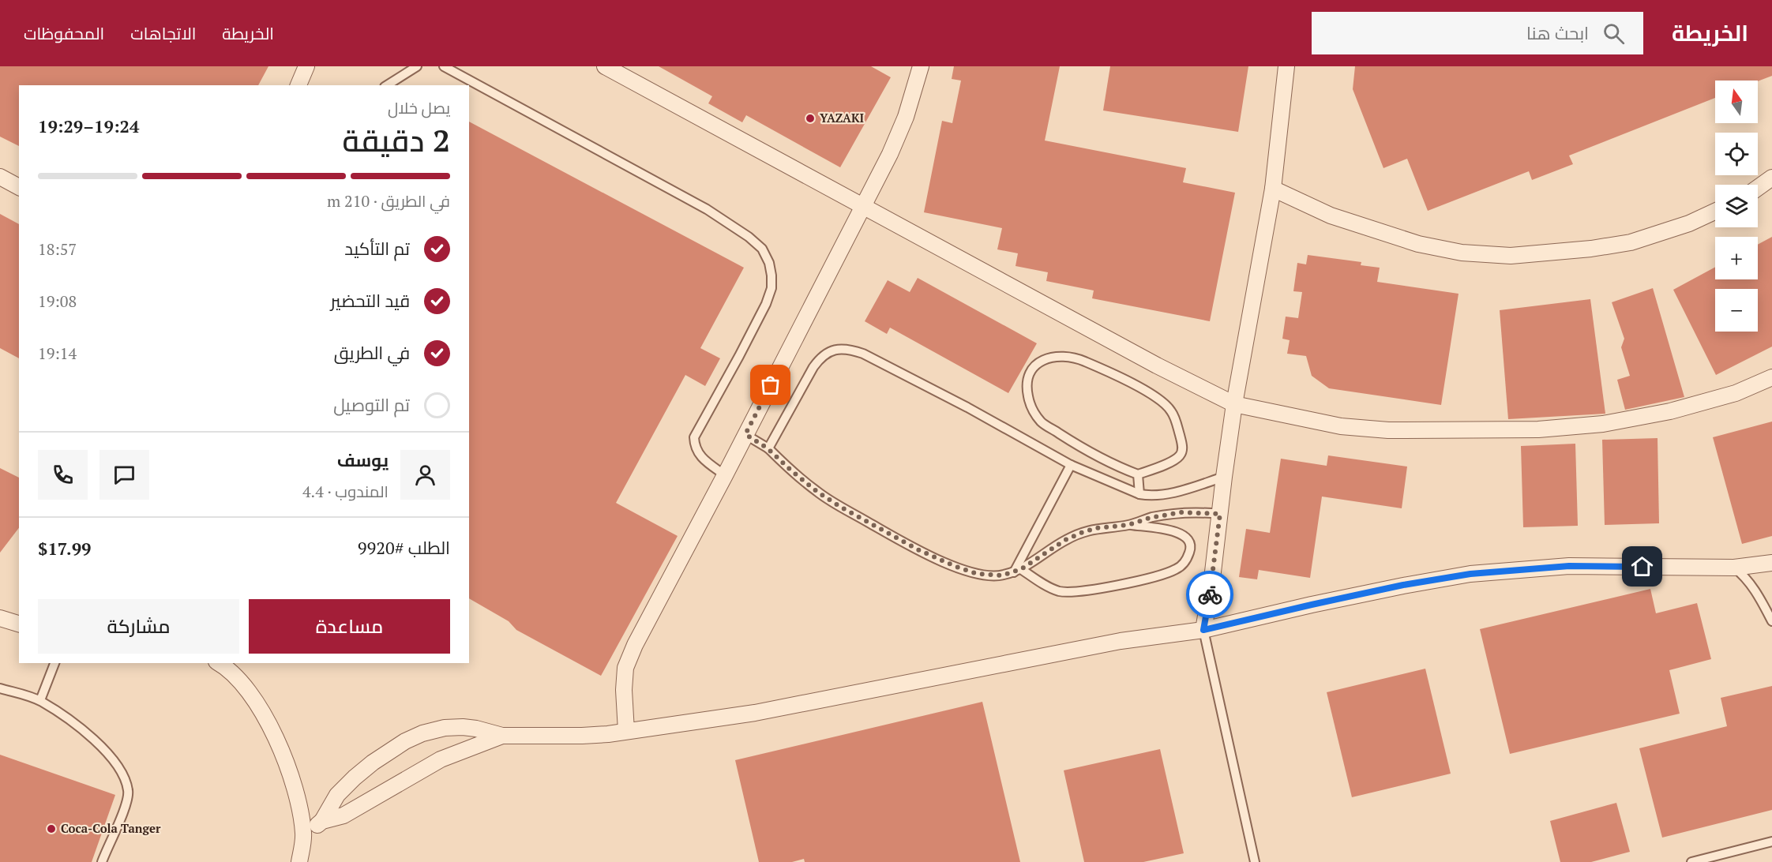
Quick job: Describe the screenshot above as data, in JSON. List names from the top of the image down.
{
  "places": ["YAZAKI", "Coca-Cola Tanger"],
  "north": "top",
  "page": {
    "header": "الخريطة",
    "search": "ابحث هنا",
    "nav": ["الخريطة", "الاتجاهات", "المحفوظات"],
    "map_buttons": ["+", "−"],
    "heading": ["2 دقيقة", "يصل خلال", "19:24–19:29"],
    "panel": [
      "يوسف",
      "المندوب · 4.4",
      "الطلب #9920",
      "$17.99"
    ],
    "bar": "في الطريق · 210 m",
    "list": [
      ["تم التأكيد", "18:57"],
      ["قيد التحضير", "19:08"],
      ["في الطريق", "19:14"],
      "تم التوصيل"
    ],
    "buttons": ["مساعدة", "مشاركة"]
  }
}
